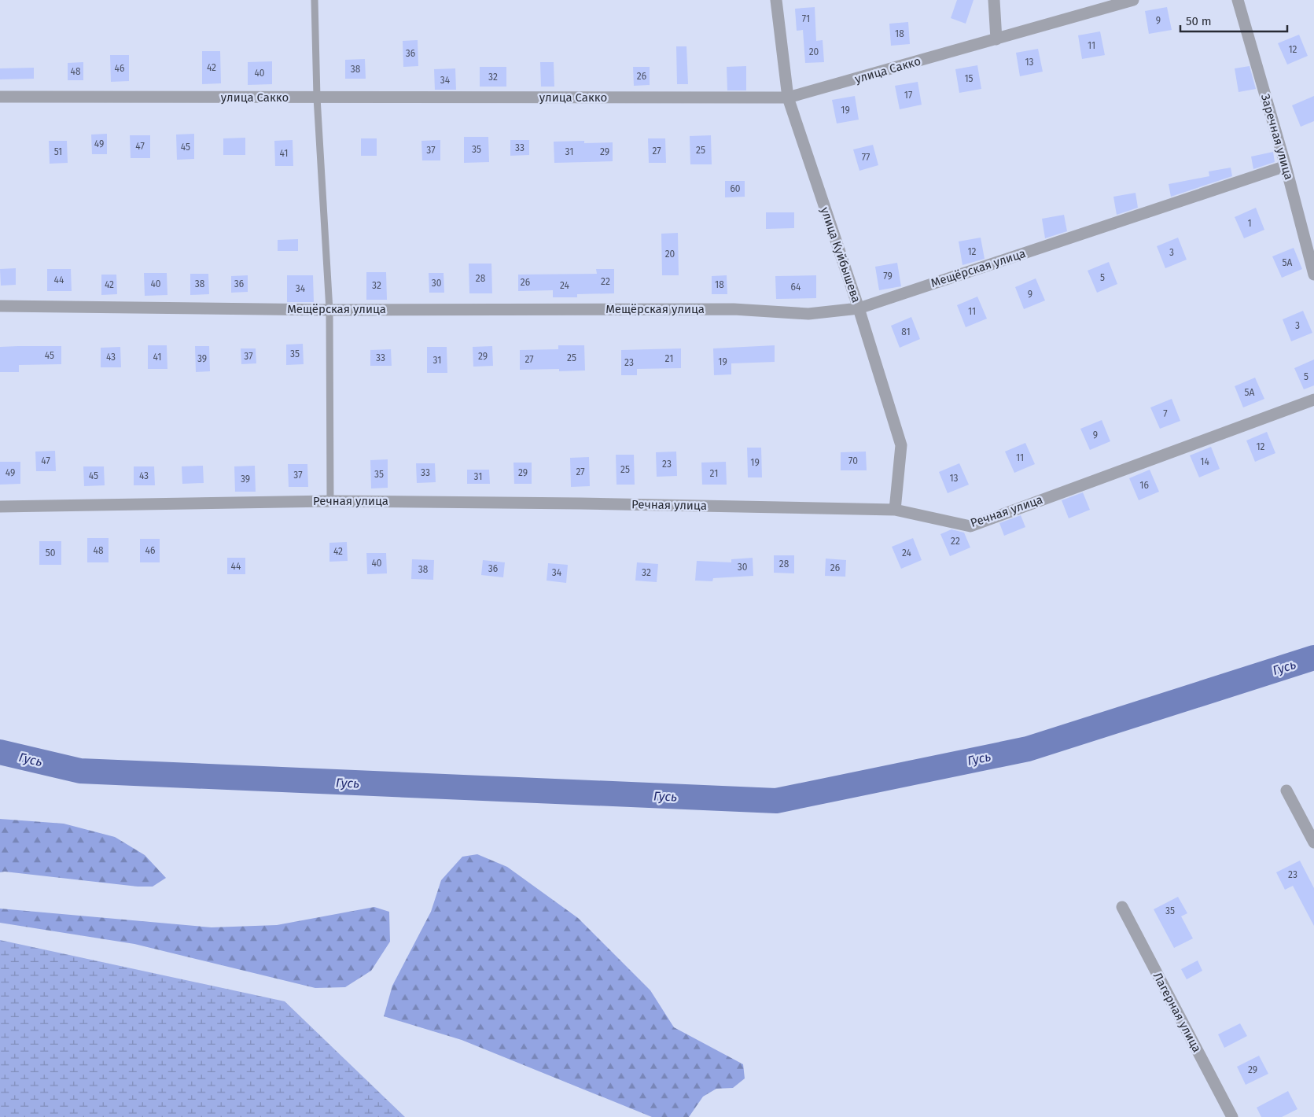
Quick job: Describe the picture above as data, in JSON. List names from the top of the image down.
{
  "streets": {
    "street": [
      "улица Сакко",
      "Заречная улица",
      "улица Куйбышева",
      "Мещёрская улица",
      "Речная улица",
      "Лагерная улица"
    ]
  },
  "crossings": [
    ["улица Сакко", "улица Куйбышева"],
    ["Заречная улица", "Мещёрская улица"],
    ["улица Куйбышева", "Мещёрская улица"],
    ["улица Куйбышева", "Речная улица"]
  ],
  "water": ["Гусь"],
  "house_numbers": [
    "71",
    "9",
    "18",
    "11",
    "12",
    "20",
    "36",
    "13",
    "42",
    "46",
    "38",
    "48",
    "40",
    "26",
    "32",
    "15",
    "34",
    "17",
    "19",
    "49",
    "47",
    "45",
    "33",
    "35",
    "37",
    "25",
    "27",
    "51",
    "31",
    "29",
    "41",
    "77",
    "60",
    "1",
    "12",
    "3",
    "20",
    "5А",
    "79",
    "5",
    "28",
    "44",
    "22",
    "26",
    "30",
    "40",
    "38",
    "36",
    "42",
    "18",
    "32",
    "24",
    "64",
    "34",
    "9",
    "11",
    "3",
    "81",
    "35",
    "45",
    "37",
    "29",
    "43",
    "41",
    "33",
    "25",
    "39",
    "21",
    "27",
    "31",
    "19",
    "23",
    "5",
    "5А",
    "7",
    "9",
    "12",
    "11",
    "47",
    "70",
    "14",
    "19",
    "23",
    "25",
    "27",
    "49",
    "33",
    "29",
    "21",
    "35",
    "37",
    "45",
    "43",
    "31",
    "13",
    "39",
    "16",
    "22",
    "48",
    "46",
    "42",
    "50",
    "24",
    "40",
    "28",
    "44",
    "30",
    "26",
    "36",
    "38",
    "34",
    "32",
    "23",
    "35",
    "29"
  ],
  "scale_bar": "50 m"
}
